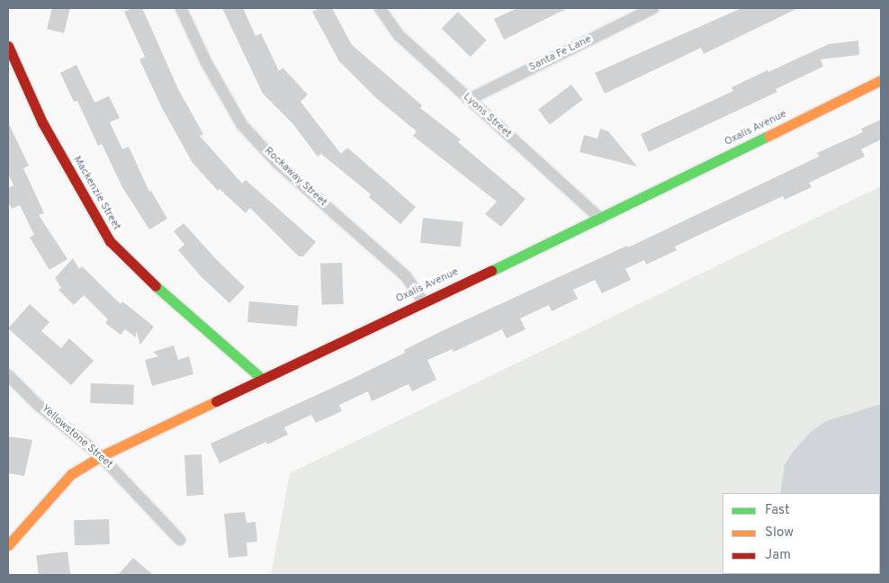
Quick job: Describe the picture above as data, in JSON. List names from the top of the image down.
{
  "streets": {
    "street": [
      "Santa Fe Lane",
      "Lyons Street",
      "Oxalis Avenue",
      "Rockaway Street",
      "Mackenzie Street",
      "Yellowstone Street"
    ]
  },
  "crossings": [
    ["Santa Fe Lane", "Lyons Street"],
    ["Lyons Street", "Oxalis Avenue"],
    ["Oxalis Avenue", "Rockaway Street"],
    ["Oxalis Avenue", "Mackenzie Street"],
    ["Oxalis Avenue", "Yellowstone Street"]
  ],
  "legend": ["Fast", "Slow", "Jam"]
}
